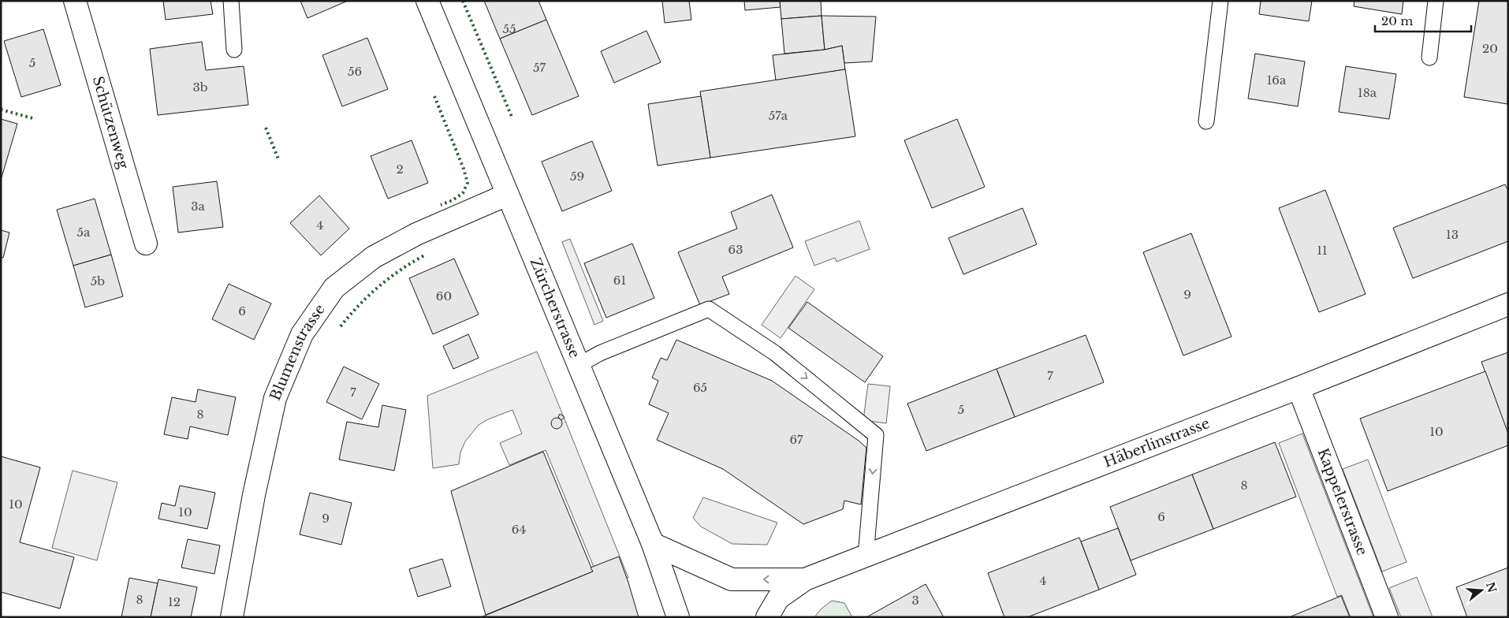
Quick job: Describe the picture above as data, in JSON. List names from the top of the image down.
{
  "streets": {
    "street": [
      "Schützenweg",
      "Zürcherstrasse",
      "Blumenstrasse",
      "Häberlinstrasse",
      "Kappelerstrasse"
    ]
  },
  "crossings": [
    ["Zürcherstrasse", "Blumenstrasse"],
    ["Zürcherstrasse", "Häberlinstrasse"],
    ["Häberlinstrasse", "Kappelerstrasse"]
  ],
  "house_numbers": [
    "55",
    "20",
    "5",
    "57",
    "56",
    "16a",
    "3b",
    "18a",
    "57a",
    "2",
    "59",
    "3a",
    "4",
    "5a",
    "13",
    "63",
    "11",
    "61",
    "5b",
    "9",
    "60",
    "6",
    "7",
    "65",
    "7",
    "5",
    "8",
    "10",
    "67",
    "8",
    "10",
    "10",
    "6",
    "9",
    "64",
    "4",
    "8",
    "3",
    "12"
  ],
  "scale_bar": "20 m",
  "north": "right"
}
